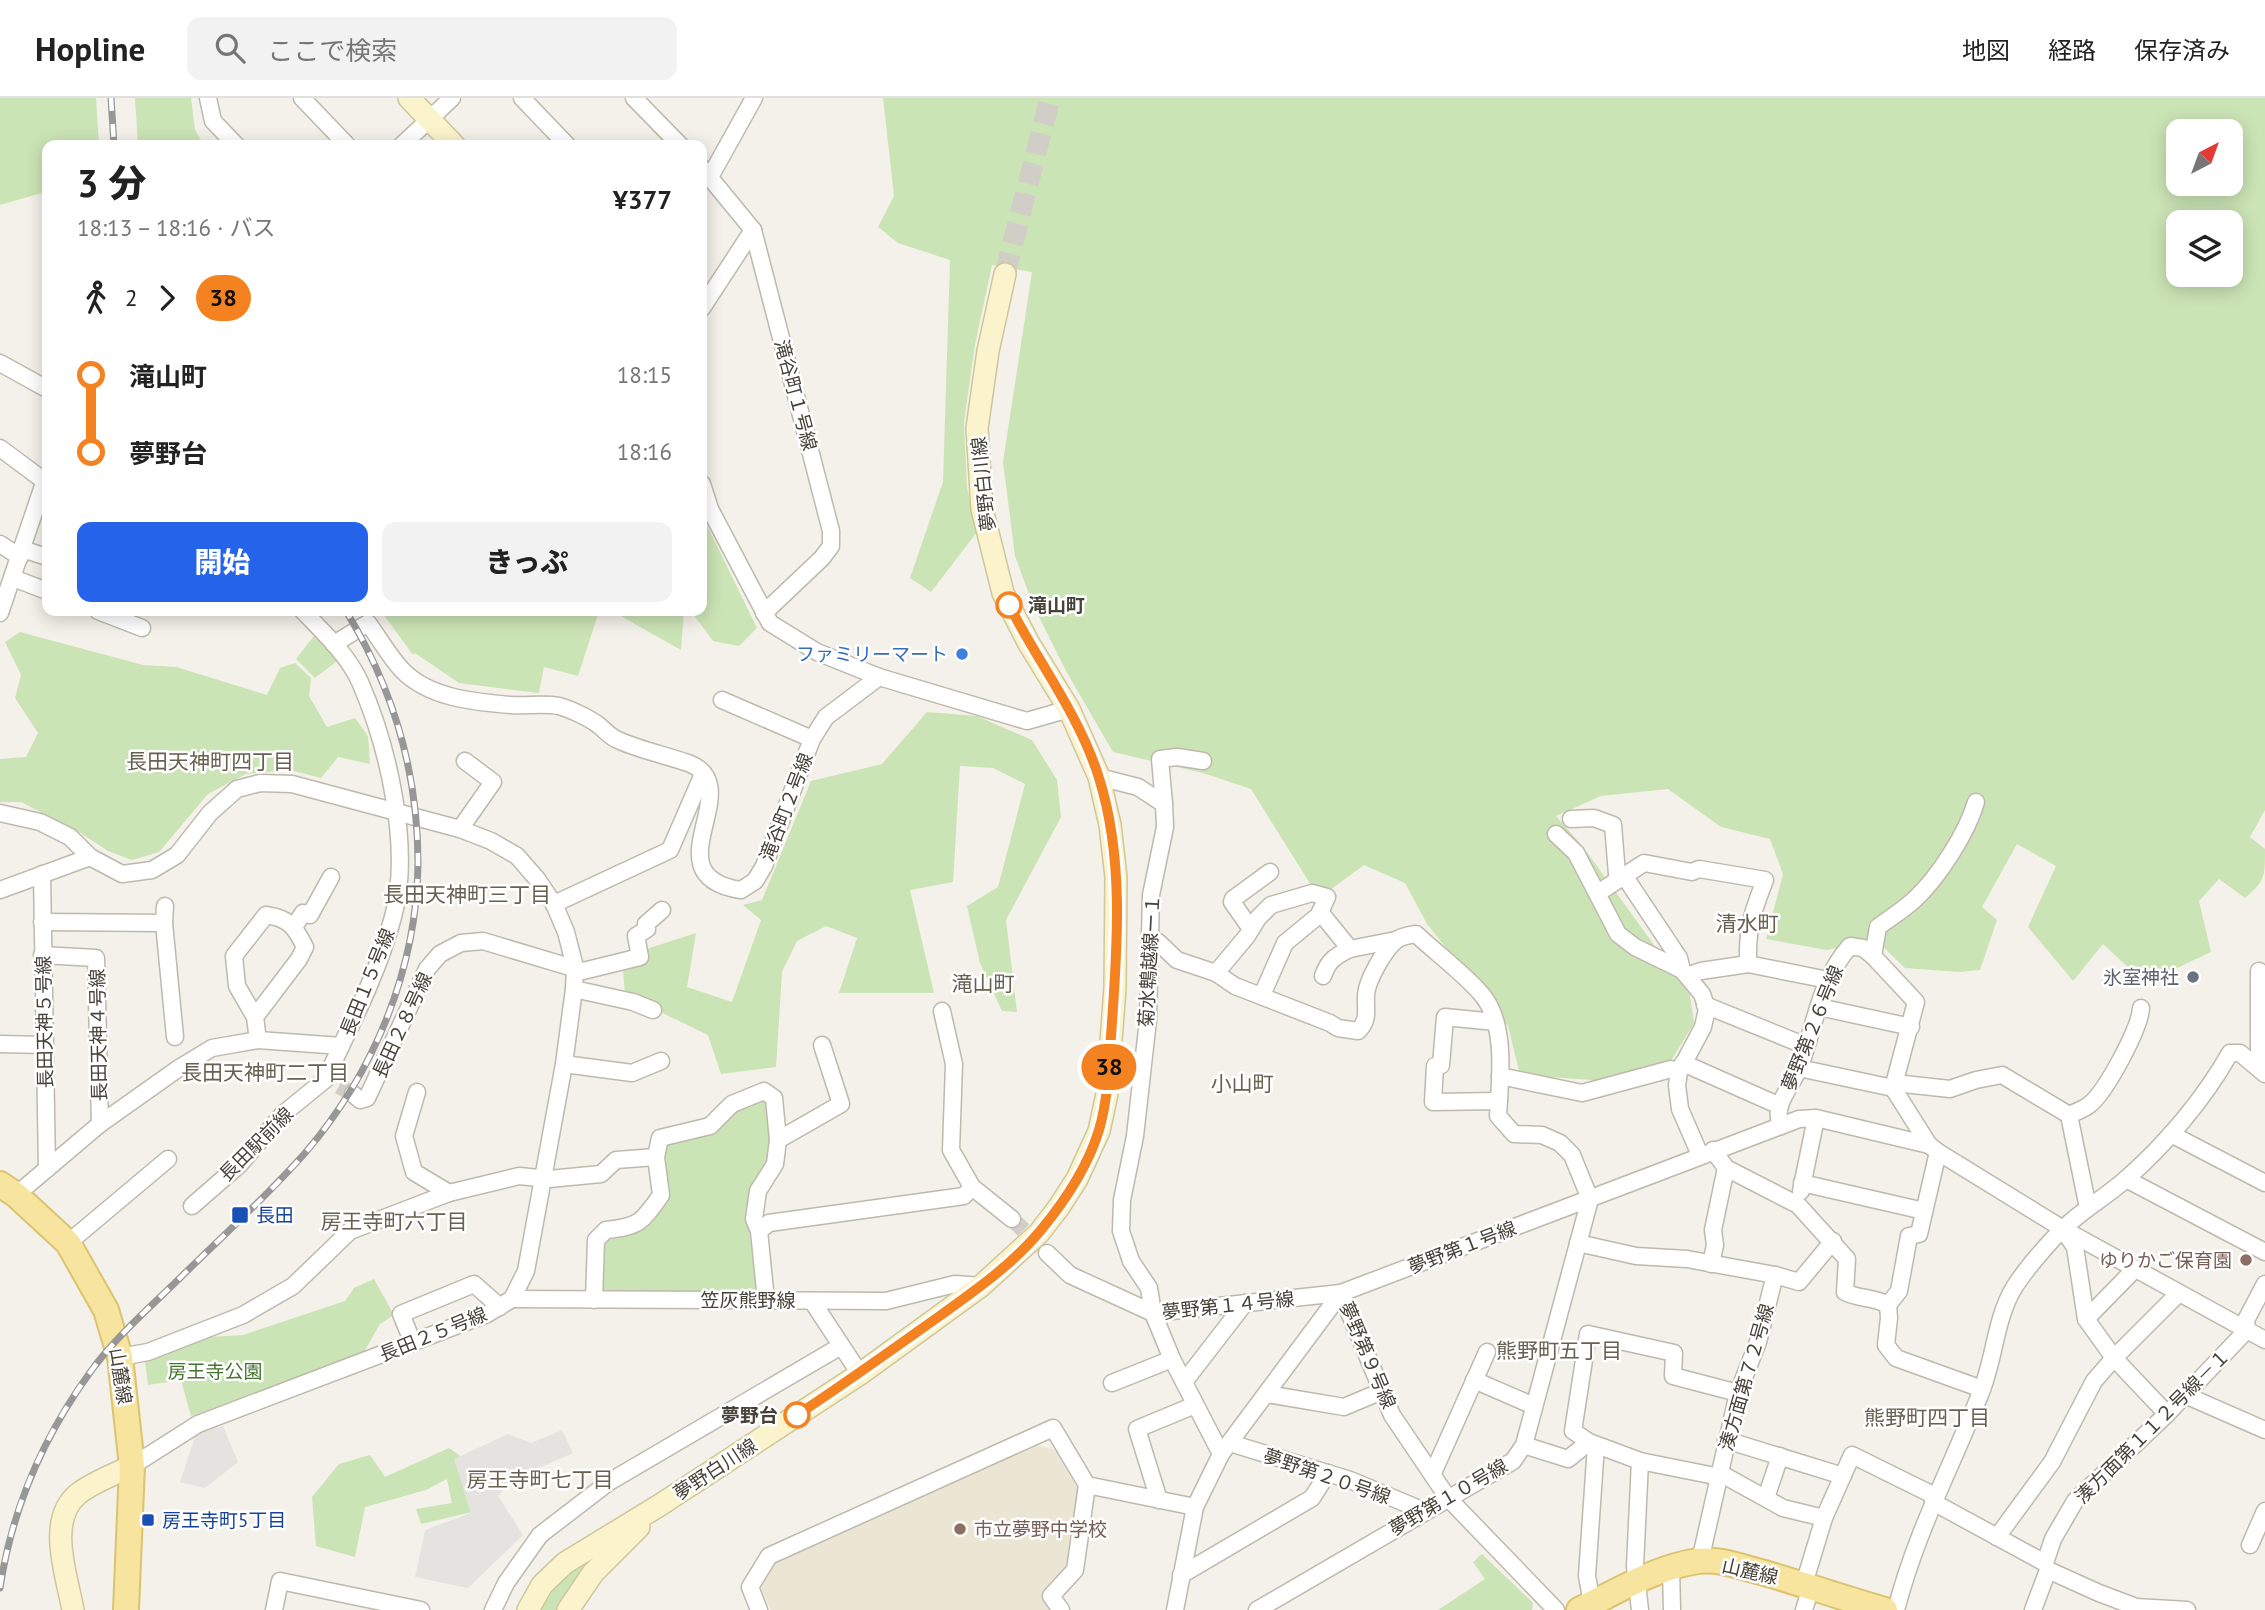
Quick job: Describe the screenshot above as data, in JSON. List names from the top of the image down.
{
  "streets": {
    "main road": ["山麓線"],
    "street": [
      "滝谷町１号線",
      "夢野白川線",
      "滝谷町２号線",
      "菊水鵯越線ー１",
      "長田１５号線",
      "長田天神５号線",
      "長田２８号線",
      "夢野第２６号線",
      "長田天神４号線",
      "長田駅前線",
      "夢野第１号線",
      "笠灰熊野線",
      "夢野第１４号線",
      "長田２５号線",
      "夢野第９号線",
      "湊方面第７２号線",
      "湊方面第１１２号線－１",
      "夢野第２０号線",
      "夢野第１０号線"
    ]
  },
  "crossings": [
    ["夢野白川線", "笠灰熊野線"],
    ["菊水鵯越線ー１", "夢野第１４号線"],
    ["長田１５号線", "長田天神５号線"],
    ["長田１５号線", "長田天神４号線"],
    ["長田１５号線", "長田駅前線"],
    ["長田１５号線", "山麓線"],
    ["長田天神５号線", "長田天神４号線"],
    ["長田２８号線", "長田駅前線"],
    ["夢野第２６号線", "夢野第１号線"],
    ["夢野第１号線", "夢野第１４号線"],
    ["夢野第１号線", "夢野第９号線"],
    ["夢野第１号線", "夢野第１０号線"],
    ["笠灰熊野線", "長田２５号線"],
    ["夢野第１４号線", "夢野第９号線"],
    ["長田２５号線", "山麓線"],
    ["夢野第９号線", "夢野第１０号線"],
    ["山麓線", "湊方面第７２号線"],
    ["夢野第２０号線", "夢野第１０号線"]
  ],
  "districts": [
    "長田天神町四丁目",
    "長田天神町三丁目",
    "清水町",
    "滝山町",
    "長田天神町二丁目",
    "小山町",
    "房王寺町六丁目",
    "熊野町五丁目",
    "熊野町四丁目",
    "房王寺町七丁目"
  ],
  "parks": ["房王寺公園"],
  "places": {
    "other": [
      "滝山町",
      "ファミリーマート",
      "氷室神社",
      "ゆりかご保育園",
      "夢野台",
      "市立夢野中学校"
    ],
    "transit": ["長田", "房王寺町5丁目"]
  },
  "lines": ["bus line 38"],
  "north": "top right",
  "page": {
    "header": "Hopline",
    "search": "ここで検索",
    "nav": ["地図", "経路", "保存済み"],
    "on_map": "38",
    "heading": ["3 分", "18:13 – 18:16 · バス", "¥377"],
    "legs": ["2", "38"],
    "list": [
      {
        "name": "滝山町",
        "value": "18:15"
      },
      {
        "name": "夢野台",
        "value": "18:16"
      }
    ],
    "buttons": ["開始", "きっぷ"]
  }
}
